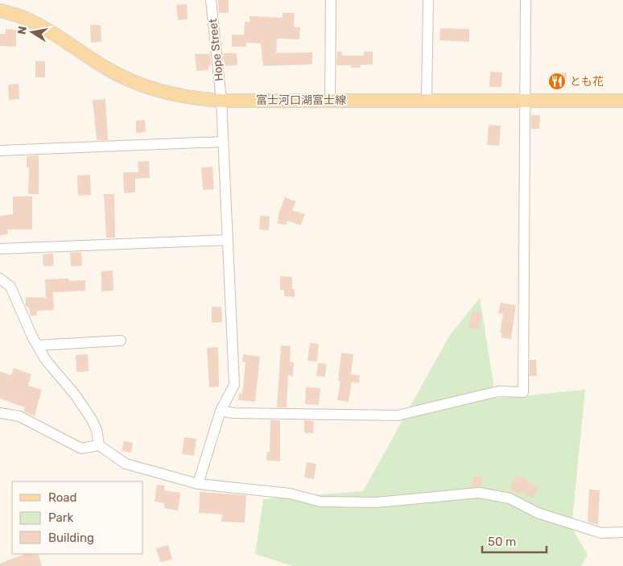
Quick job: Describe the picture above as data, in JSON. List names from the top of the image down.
{
  "streets": {
    "main road": ["富士河口湖富士線"],
    "street": ["Hope Street"]
  },
  "crossings": [
    ["Hope Street", "富士河口湖富士線"]
  ],
  "places": {
    "restaurant": ["とも花"]
  },
  "legend": ["Road", "Park", "Building"],
  "scale_bar": "50 m",
  "north": "left"
}
